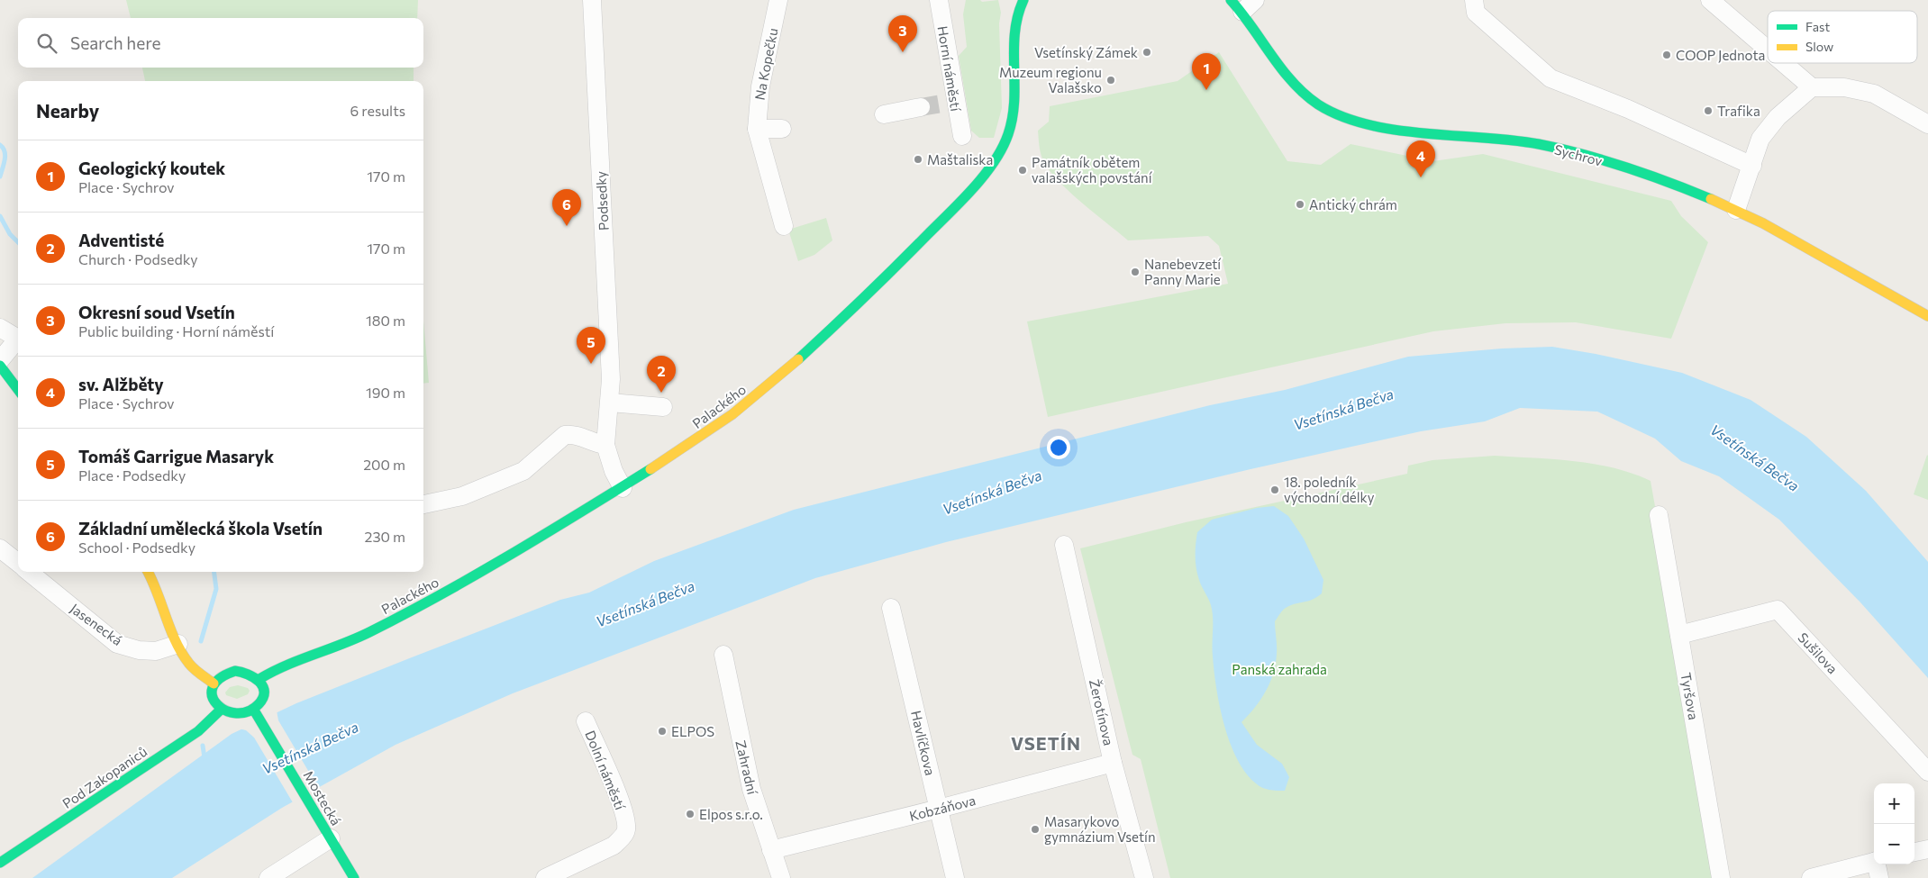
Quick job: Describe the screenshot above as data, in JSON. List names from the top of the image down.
{
  "streets": {
    "street": [
      "Na Kopečku",
      "Horní náměstí",
      "Sychrov",
      "Podsedky",
      "Palackého",
      "Jasenecká",
      "Sušilova",
      "Tyršova",
      "Žerotínova",
      "Havlíčkova",
      "Zahradní",
      "Dolní náměstí",
      "Pod Zakopaniců",
      "Mostecká",
      "Kobzáňova"
    ]
  },
  "crossings": [
    ["Podsedky", "Palackého"],
    ["Palackého", "Pod Zakopaniců"],
    ["Palackého", "Mostecká"],
    ["Sušilova", "Tyršova"],
    ["Žerotínova", "Kobzáňova"],
    ["Havlíčkova", "Kobzáňova"],
    ["Zahradní", "Kobzáňova"],
    ["Pod Zakopaniců", "Mostecká"]
  ],
  "districts": ["VSETÍN"],
  "water": ["Vsetínská Bečva"],
  "parks": ["Panská zahrada"],
  "places": [
    "Vsetínský Zámek",
    "COOP Jednota",
    "Muzeum regionu Valašsko",
    "Trafika",
    "Maštaliska",
    "Památník obětem valašských povstání",
    "Antický chrám",
    "Nanebevzetí Panny Marie",
    "18. poledník východní délky",
    "ELPOS",
    "Elpos s.r.o.",
    "Masarykovo gymnázium Vsetín"
  ],
  "legend": ["Fast", "Slow"],
  "page": {
    "pins": [
      "3",
      "1",
      "4",
      "6",
      "5",
      "2"
    ],
    "search": "Search here",
    "heading": ["Nearby", "6 results"],
    "list": [
      {
        "mark": "1",
        "name": "Geologický koutek",
        "note": "Place · Sychrov",
        "value": "170 m"
      },
      {
        "mark": "2",
        "name": "Adventisté",
        "note": "Church · Podsedky",
        "value": "170 m"
      },
      {
        "mark": "3",
        "name": "Okresní soud Vsetín",
        "note": "Public building · Horní náměstí",
        "value": "180 m"
      },
      {
        "mark": "4",
        "name": "sv. Alžběty",
        "note": "Place · Sychrov",
        "value": "190 m"
      },
      {
        "mark": "5",
        "name": "Tomáš Garrigue Masaryk",
        "note": "Place · Podsedky",
        "value": "200 m"
      },
      {
        "mark": "6",
        "name": "Základní umělecká škola Vsetín",
        "note": "School · Podsedky",
        "value": "230 m"
      }
    ],
    "map_buttons": ["+", "−"]
  }
}
